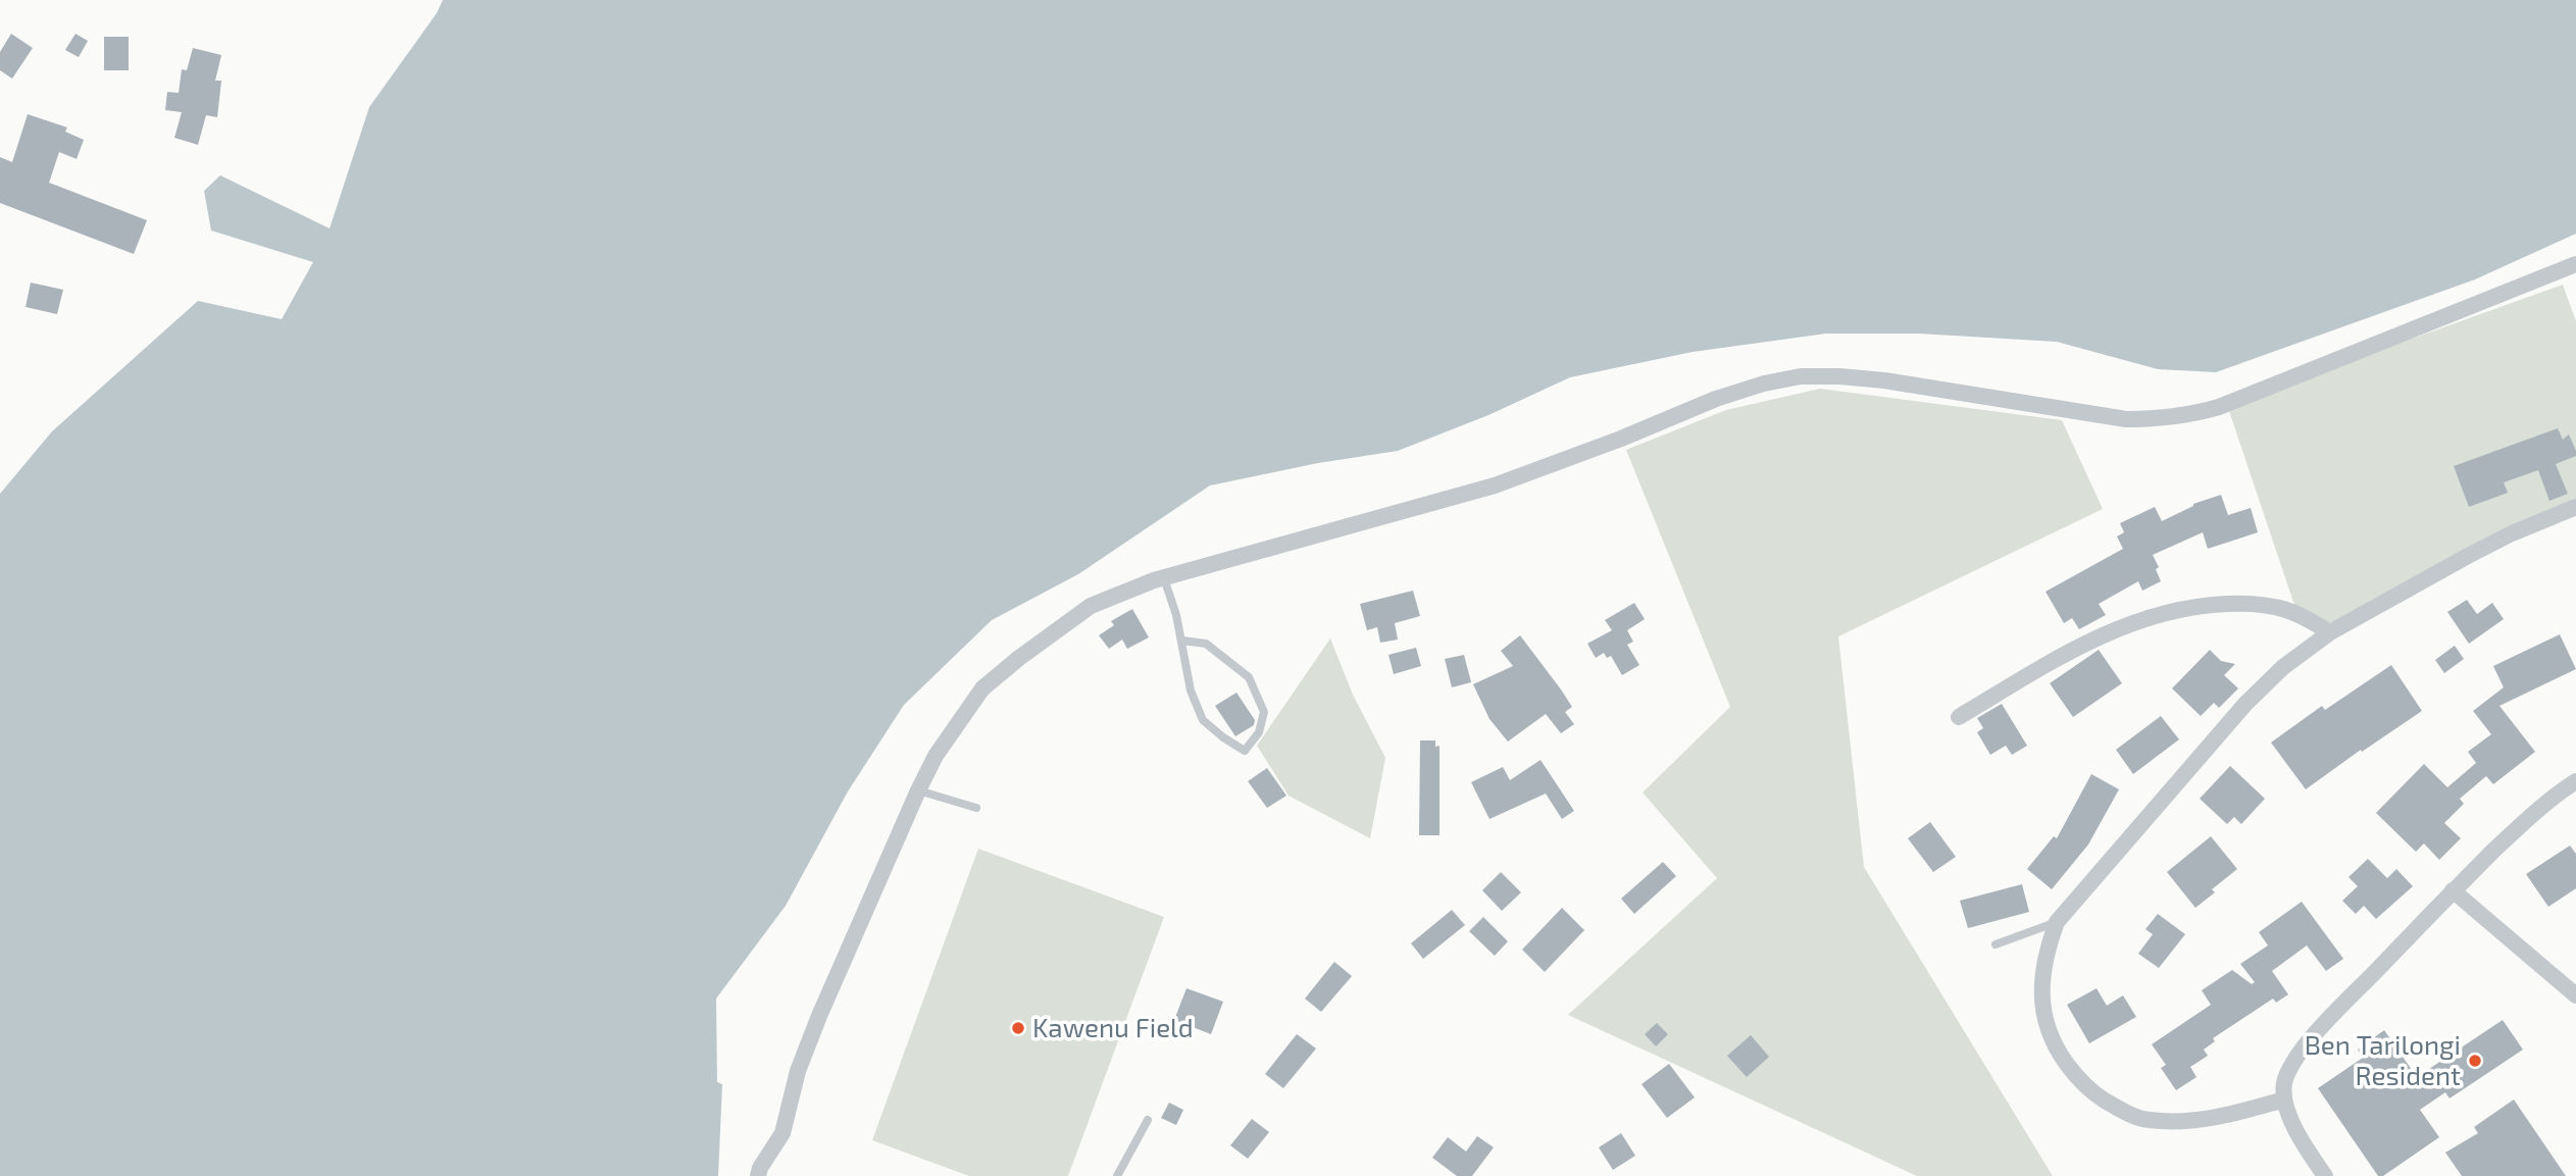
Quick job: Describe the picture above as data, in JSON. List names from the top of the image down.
{
  "places": ["Kawenu Field", "Ben Tarilongi Resident"]
}
